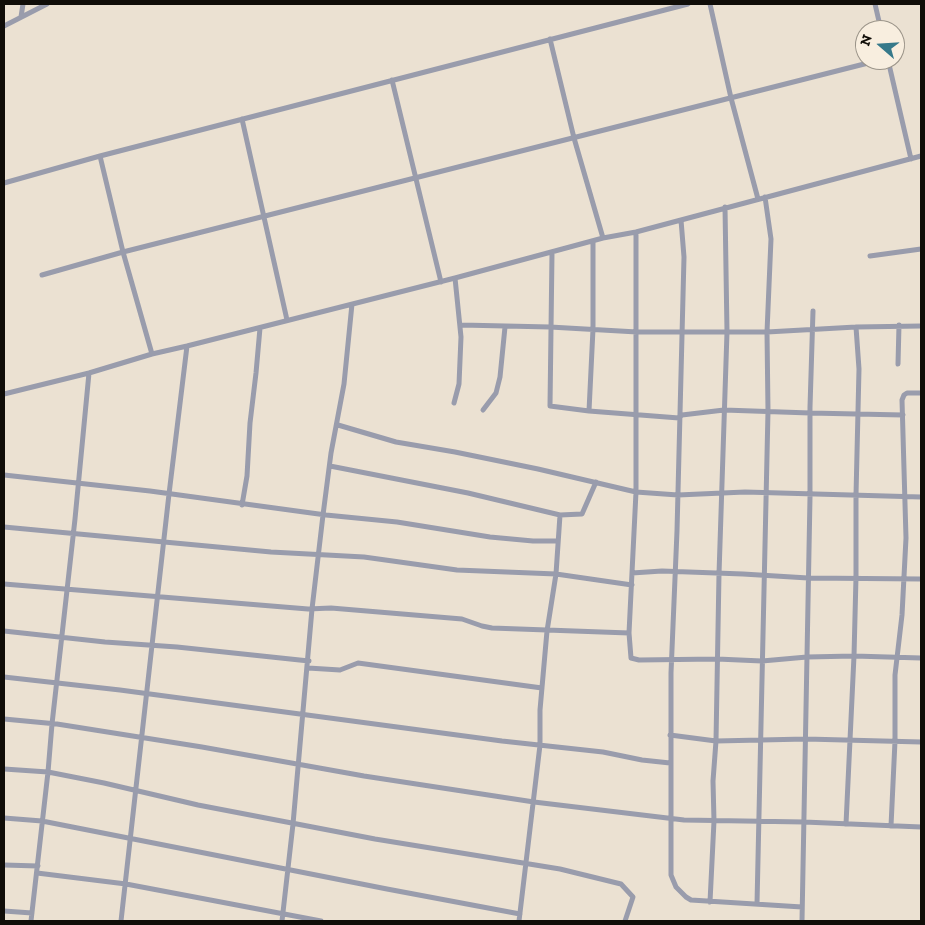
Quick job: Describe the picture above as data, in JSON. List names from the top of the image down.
{
  "north": "left"
}
